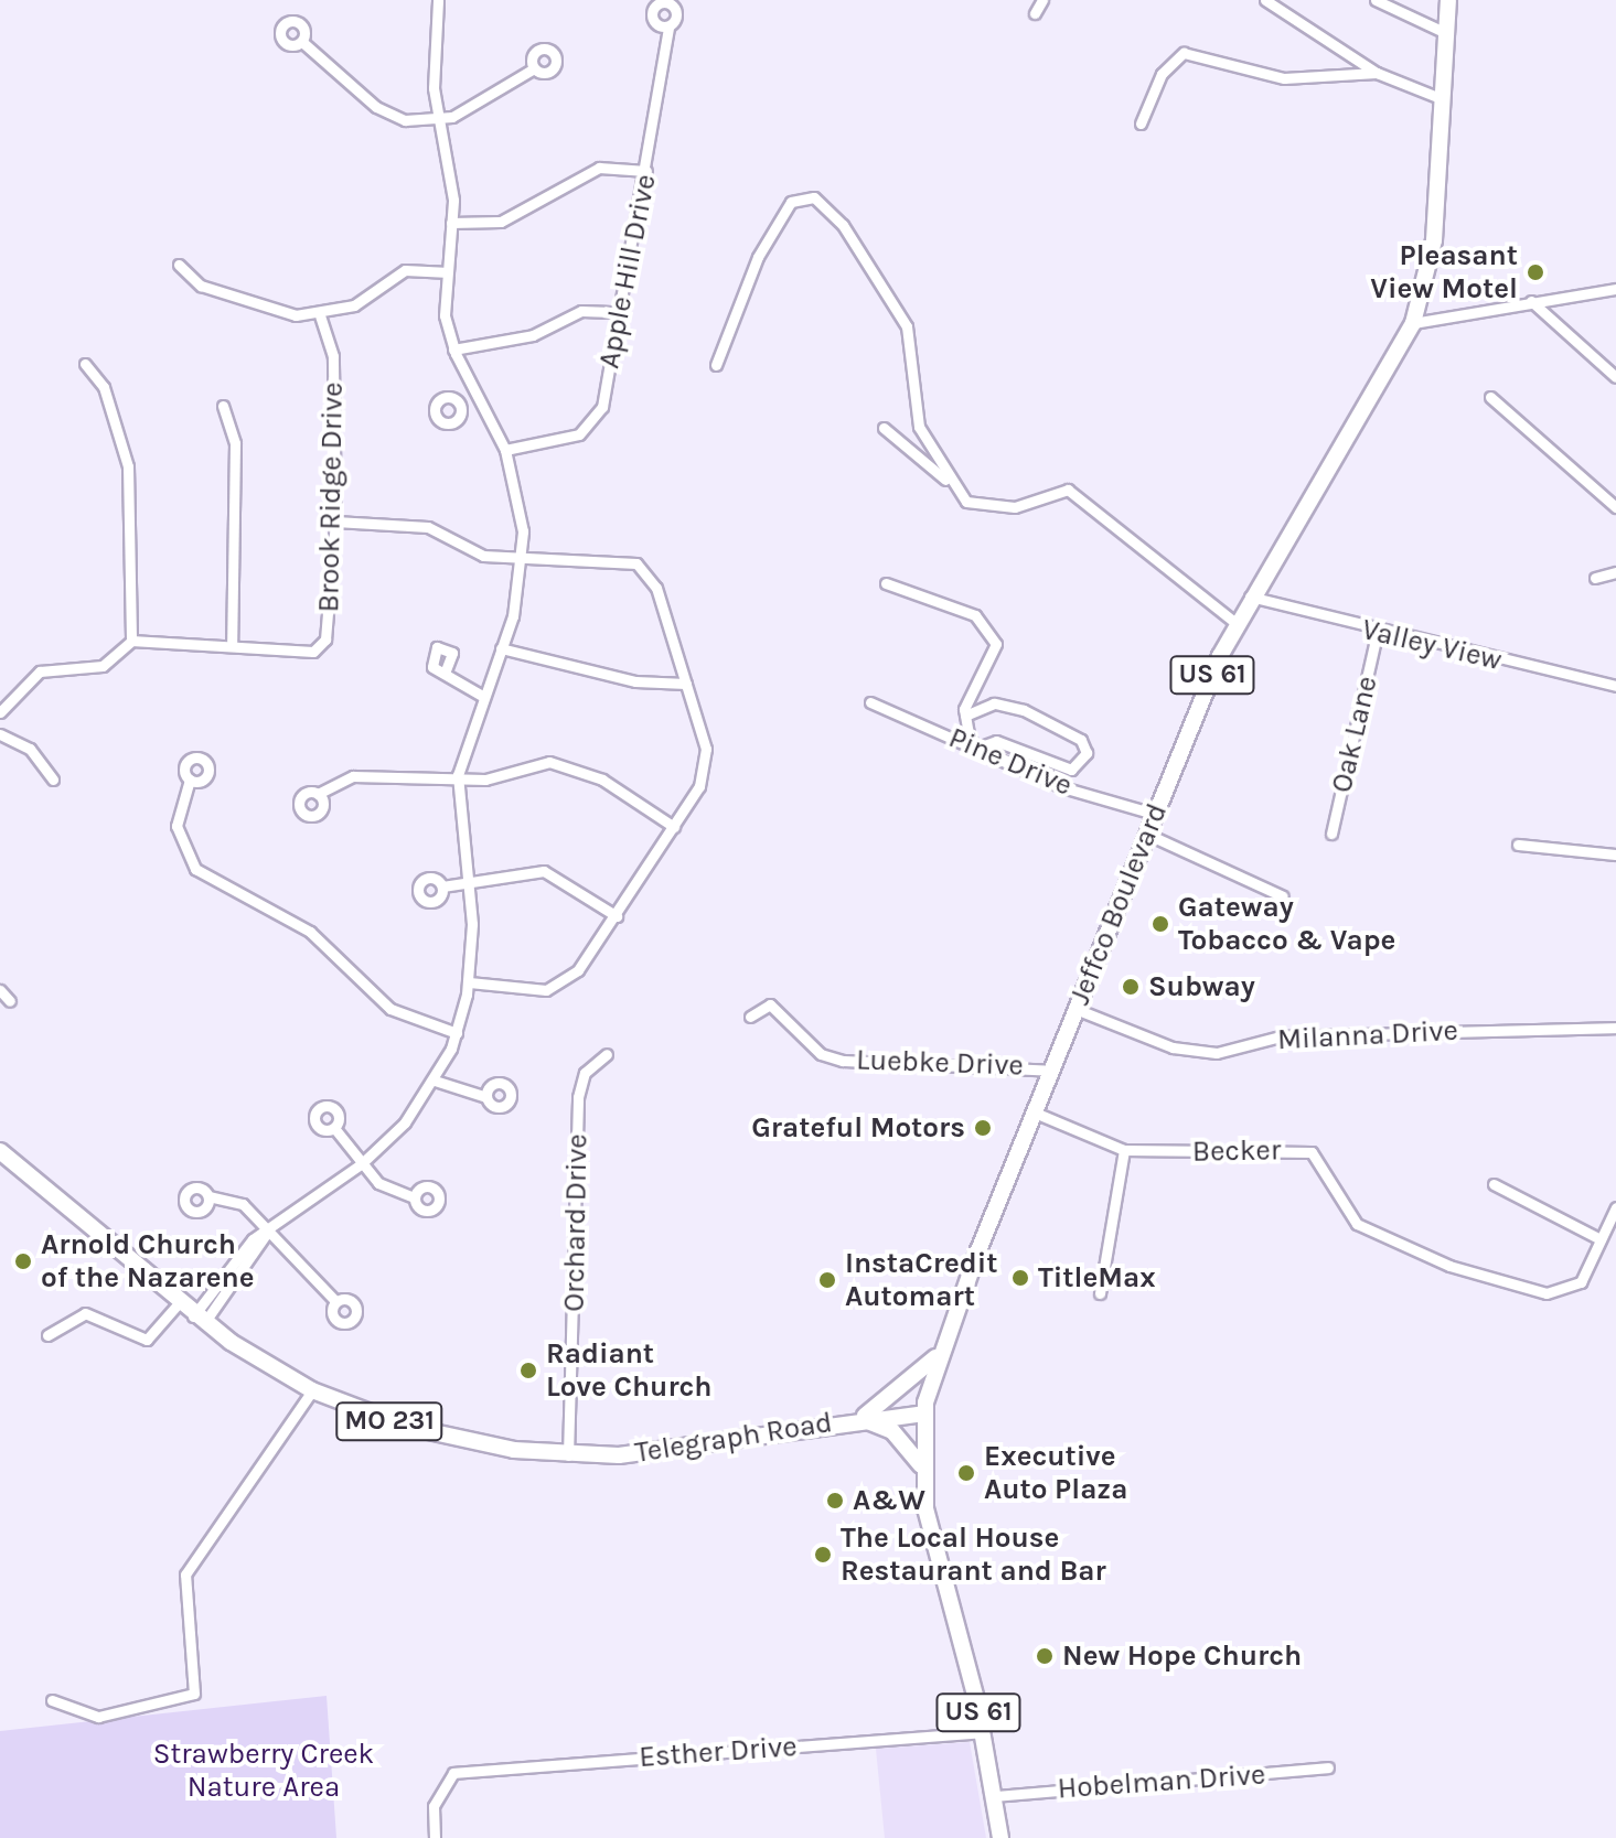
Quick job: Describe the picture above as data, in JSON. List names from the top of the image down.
{
  "streets": {
    "main road": [
      "US 61",
      "Jeffco Boulevard",
      "MO 231",
      "Telegraph Road"
    ],
    "street": [
      "Apple Hill Drive",
      "Brook Ridge Drive",
      "Valley View",
      "Oak Lane",
      "Pine Drive",
      "Milanna Drive",
      "Luebke Drive",
      "Becker",
      "Orchard Drive",
      "Esther Drive",
      "Hobelman Drive"
    ]
  },
  "crossings": [
    ["Valley View", "Oak Lane"],
    ["Valley View", "Jeffco Boulevard"],
    ["Pine Drive", "Jeffco Boulevard"],
    ["Jeffco Boulevard", "Milanna Drive"],
    ["Jeffco Boulevard", "Luebke Drive"],
    ["Jeffco Boulevard", "Becker"],
    ["Jeffco Boulevard", "Telegraph Road"],
    ["Jeffco Boulevard", "Esther Drive"],
    ["Jeffco Boulevard", "Hobelman Drive"],
    ["Orchard Drive", "Telegraph Road"]
  ],
  "parks": ["Strawberry Creek Nature Area"],
  "places": [
    "Pleasant View Motel",
    "Gateway Tobacco & Vape",
    "Subway",
    "Grateful Motors",
    "Arnold Church of the Nazarene",
    "TitleMax",
    "InstaCredit Automart",
    "Radiant Love Church",
    "Executive Auto Plaza",
    "A&W",
    "The Local House Restaurant and Bar",
    "New Hope Church"
  ]
}
